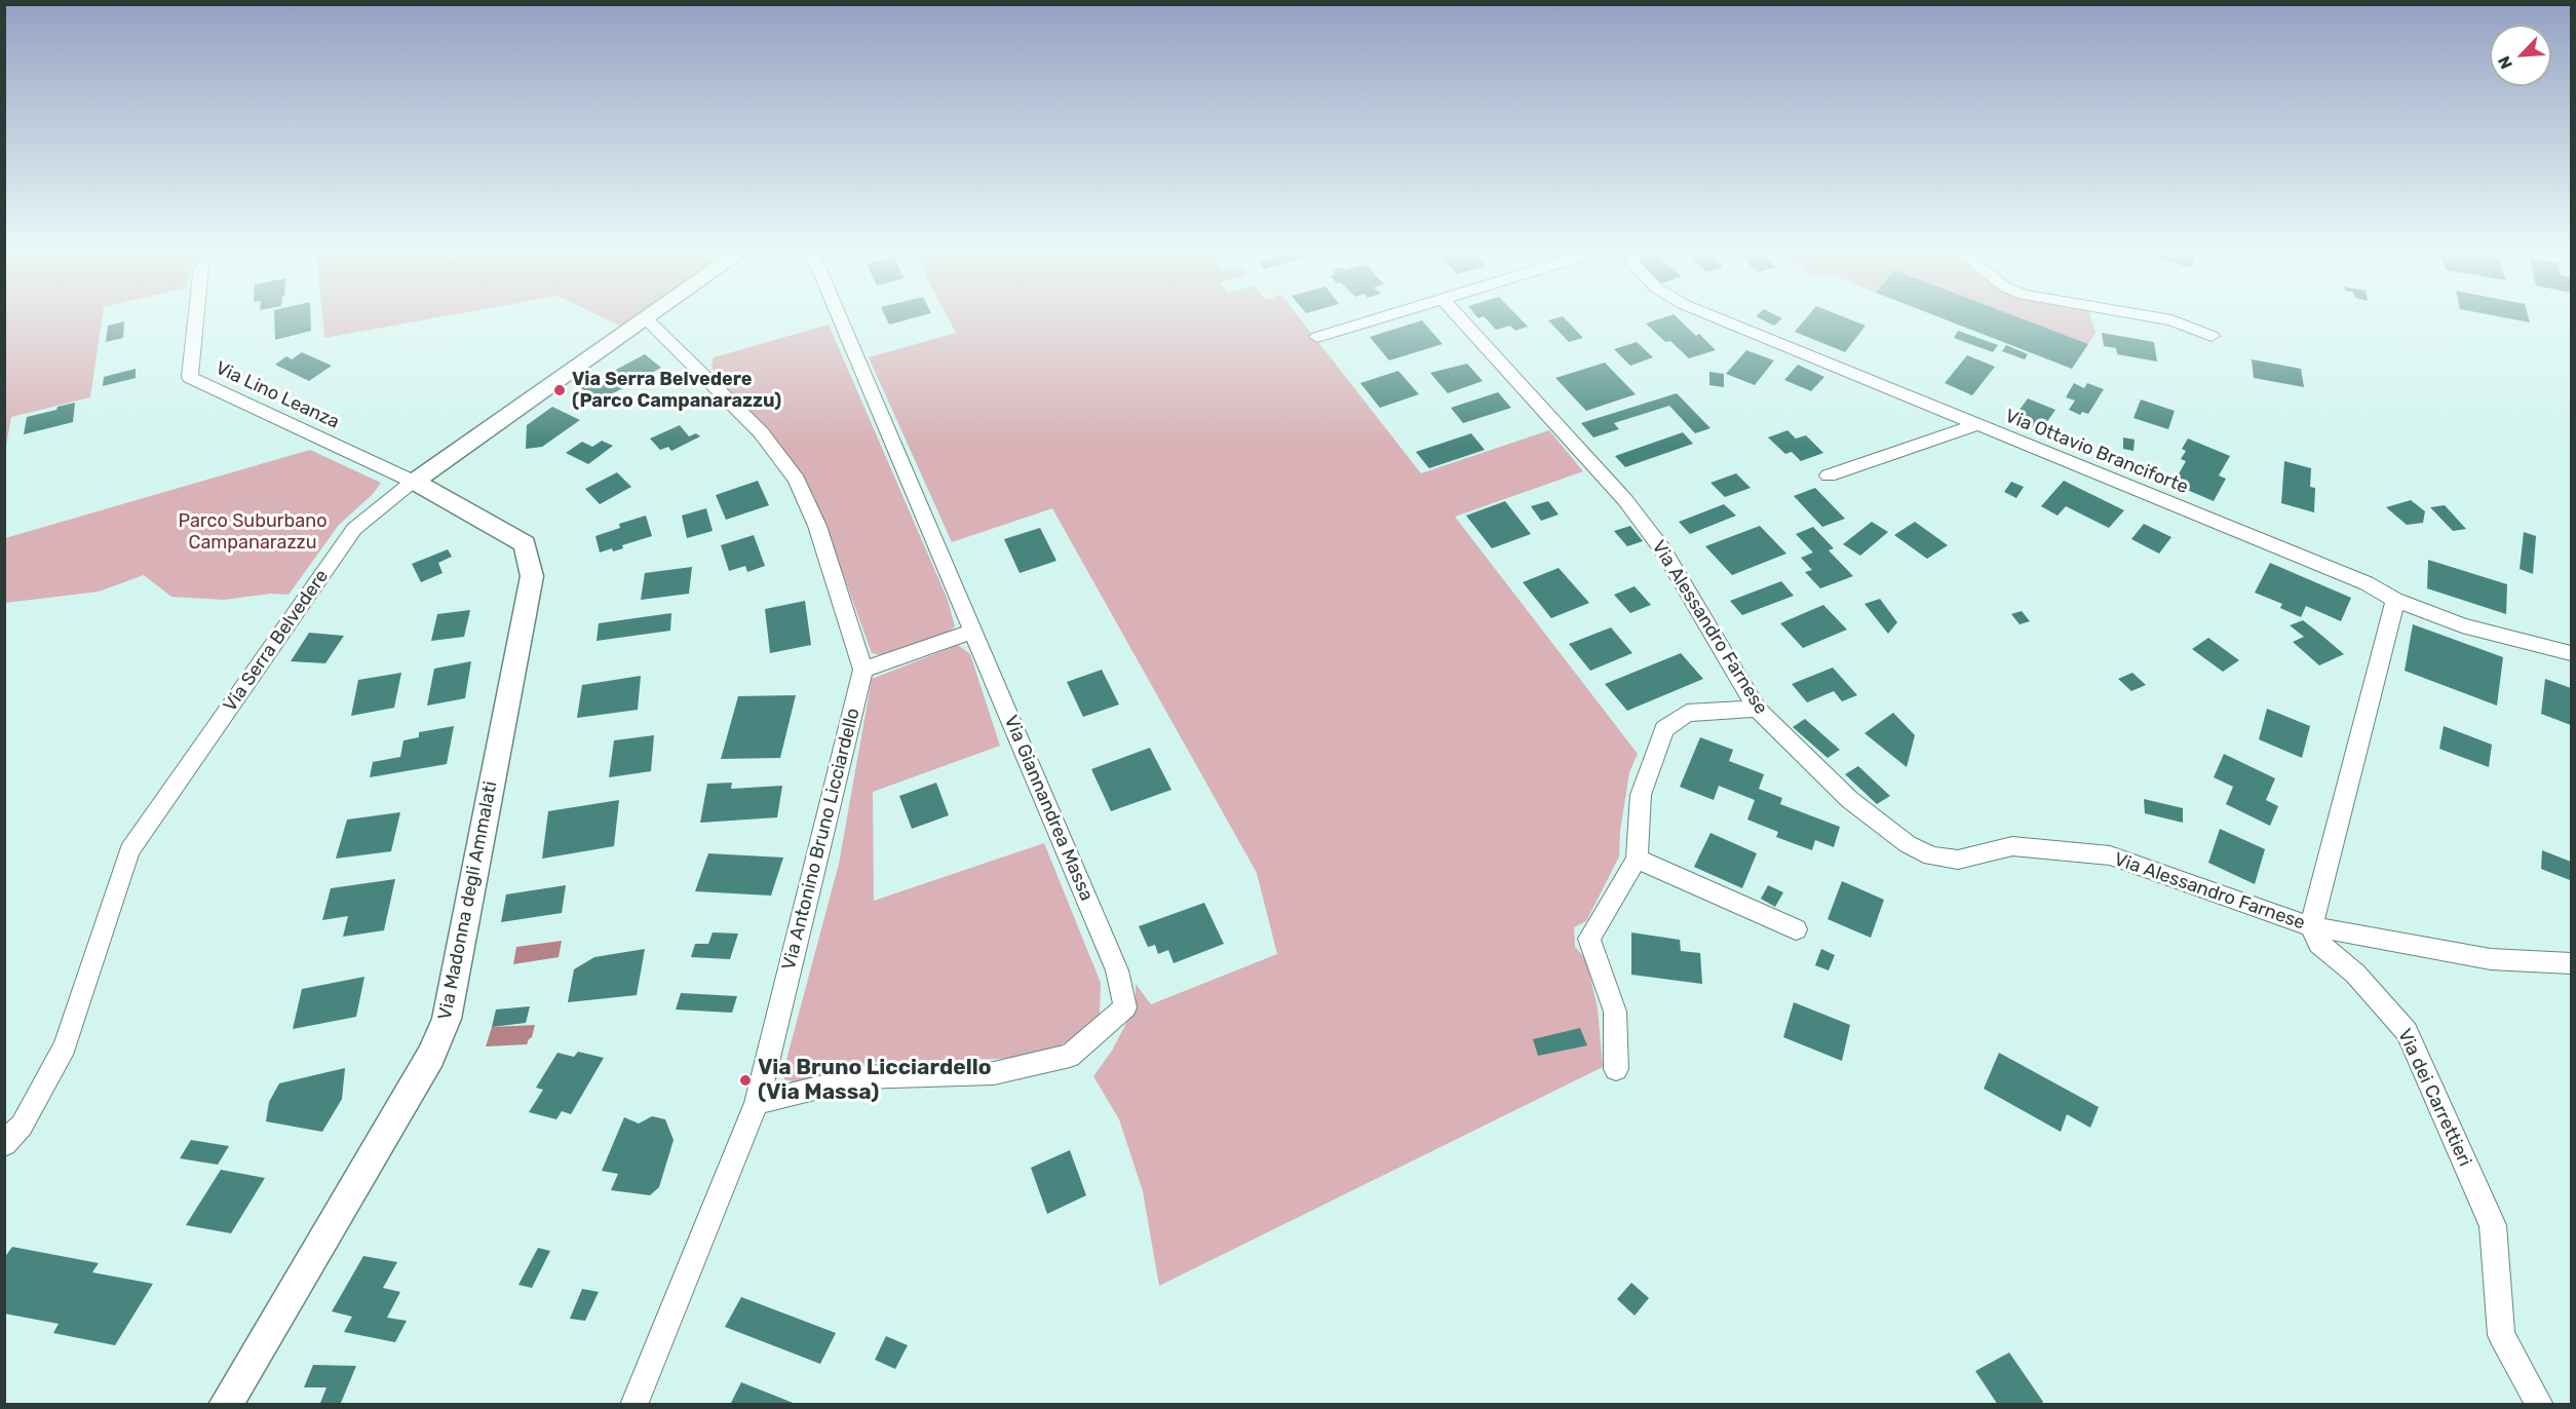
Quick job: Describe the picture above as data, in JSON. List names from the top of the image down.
{
  "streets": {
    "street": [
      "Via Lino Leanza",
      "Via Ottavio Branciforte",
      "Via Alessandro Farnese",
      "Via Serra Belvedere",
      "Via Giannandrea Massa",
      "Via Antonino Bruno Licciardello",
      "Via Madonna degli Ammalati",
      "Via dei Carrettieri"
    ]
  },
  "crossings": [
    ["Via Lino Leanza", "Via Serra Belvedere"],
    ["Via Lino Leanza", "Via Madonna degli Ammalati"],
    ["Via Alessandro Farnese", "Via dei Carrettieri"],
    ["Via Serra Belvedere", "Via Madonna degli Ammalati"],
    ["Via Giannandrea Massa", "Via Antonino Bruno Licciardello"]
  ],
  "parks": ["Parco Suburbano Campanarazzu"],
  "places": ["Via Serra Belvedere (Parco Campanarazzu)", "Via Bruno Licciardello (Via Massa)"],
  "north": "bottom left"
}
